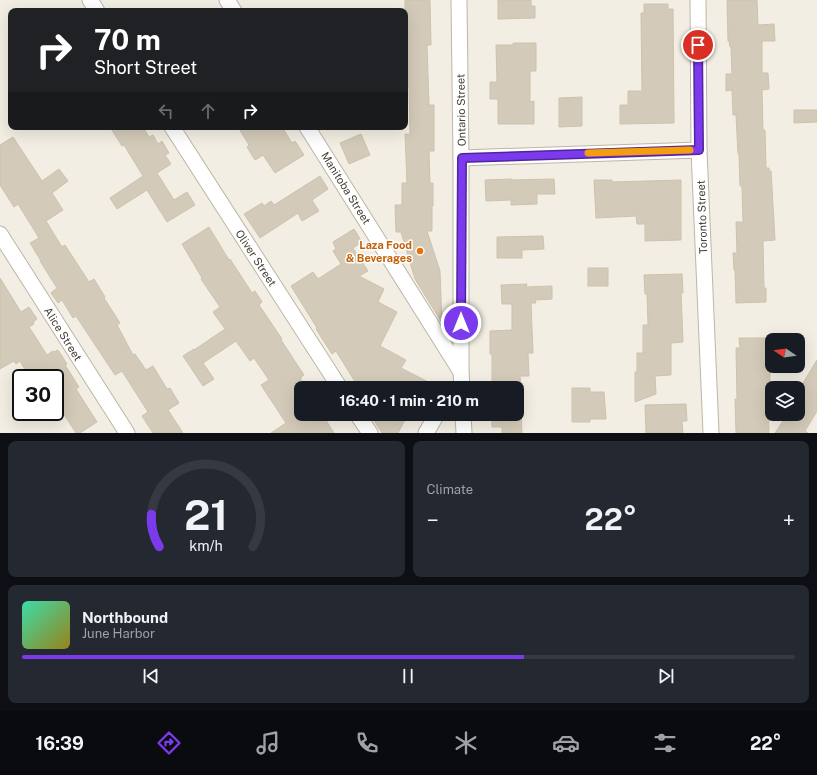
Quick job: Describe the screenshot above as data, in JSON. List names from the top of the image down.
{
  "streets": {
    "street": [
      "Ontario Street",
      "Manitoba Street",
      "Toronto Street",
      "Oliver Street",
      "Alice Street"
    ]
  },
  "crossings": [
    ["Ontario Street", "Manitoba Street"]
  ],
  "places": ["Laza Food & Beverages"],
  "north": "left",
  "page": {
    "turn": ["70 m", "Short Street"],
    "limit": "30",
    "trip": "16:40 · 1 min · 210 m",
    "tile": "Climate",
    "heat": ["−", "22°", "+"],
    "song": ["Northbound", "June Harbor"],
    "tabs": ["16:39", "22°"],
    "gauge": ["21", "km/h"]
  }
}
